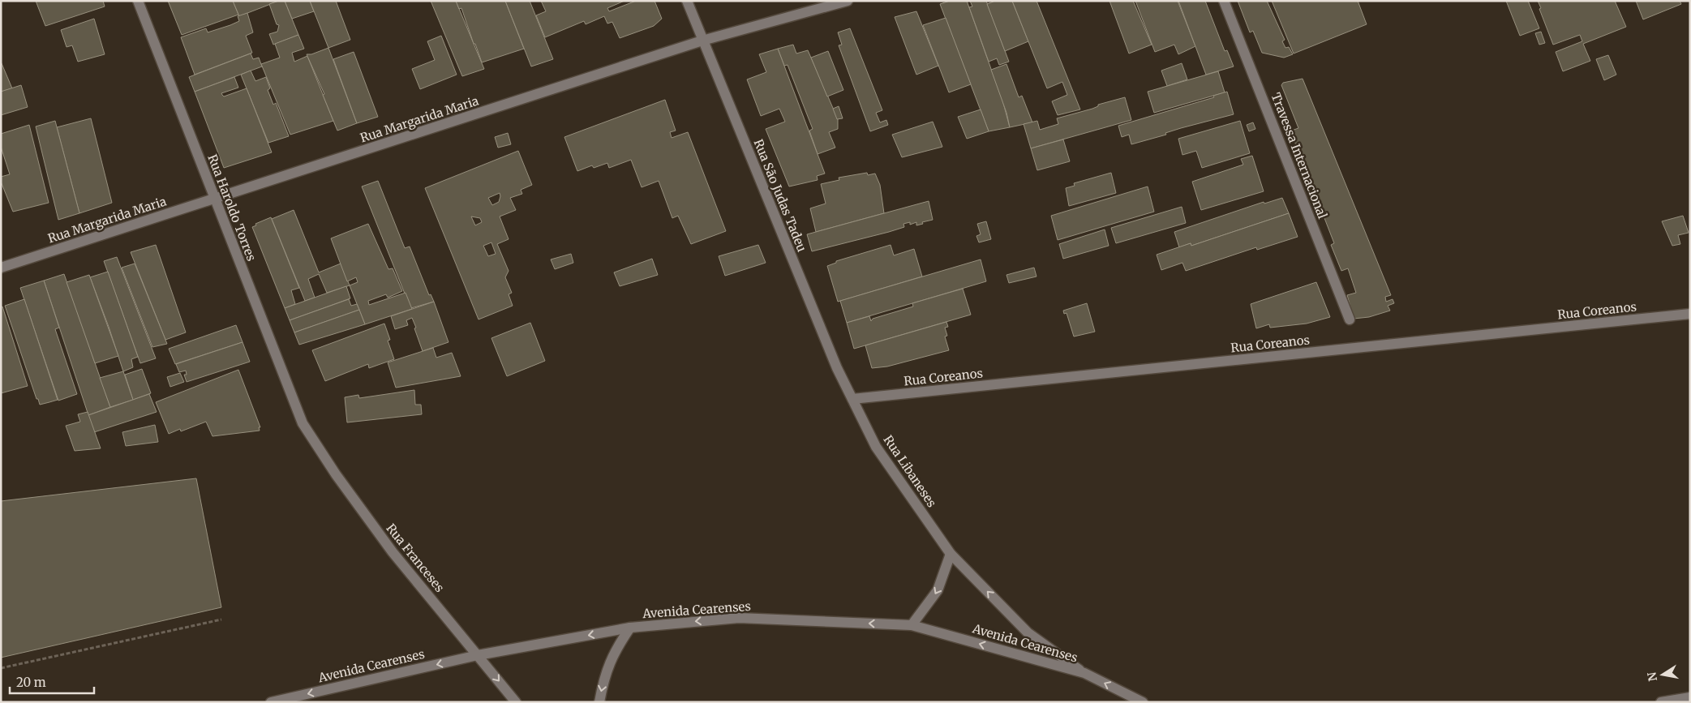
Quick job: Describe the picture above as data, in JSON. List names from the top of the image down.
{
  "streets": {
    "street": [
      "Rua Margarida Maria",
      "Travessa Internacional",
      "Rua São Judas Tadeu",
      "Rua Haroldo Torres",
      "Rua Coreanos",
      "Rua Libaneses",
      "Rua Franceses",
      "Avenida Cearenses"
    ]
  },
  "crossings": [
    ["Rua Margarida Maria", "Rua São Judas Tadeu"],
    ["Rua Margarida Maria", "Rua Haroldo Torres"],
    ["Rua São Judas Tadeu", "Rua Coreanos"],
    ["Rua São Judas Tadeu", "Rua Libaneses"],
    ["Rua Haroldo Torres", "Rua Franceses"],
    ["Rua Coreanos", "Rua Libaneses"],
    ["Rua Libaneses", "Avenida Cearenses"],
    ["Rua Franceses", "Avenida Cearenses"]
  ],
  "one_way": ["Rua Libaneses", "Avenida Cearenses"],
  "scale_bar": "20 m",
  "north": "left"
}
